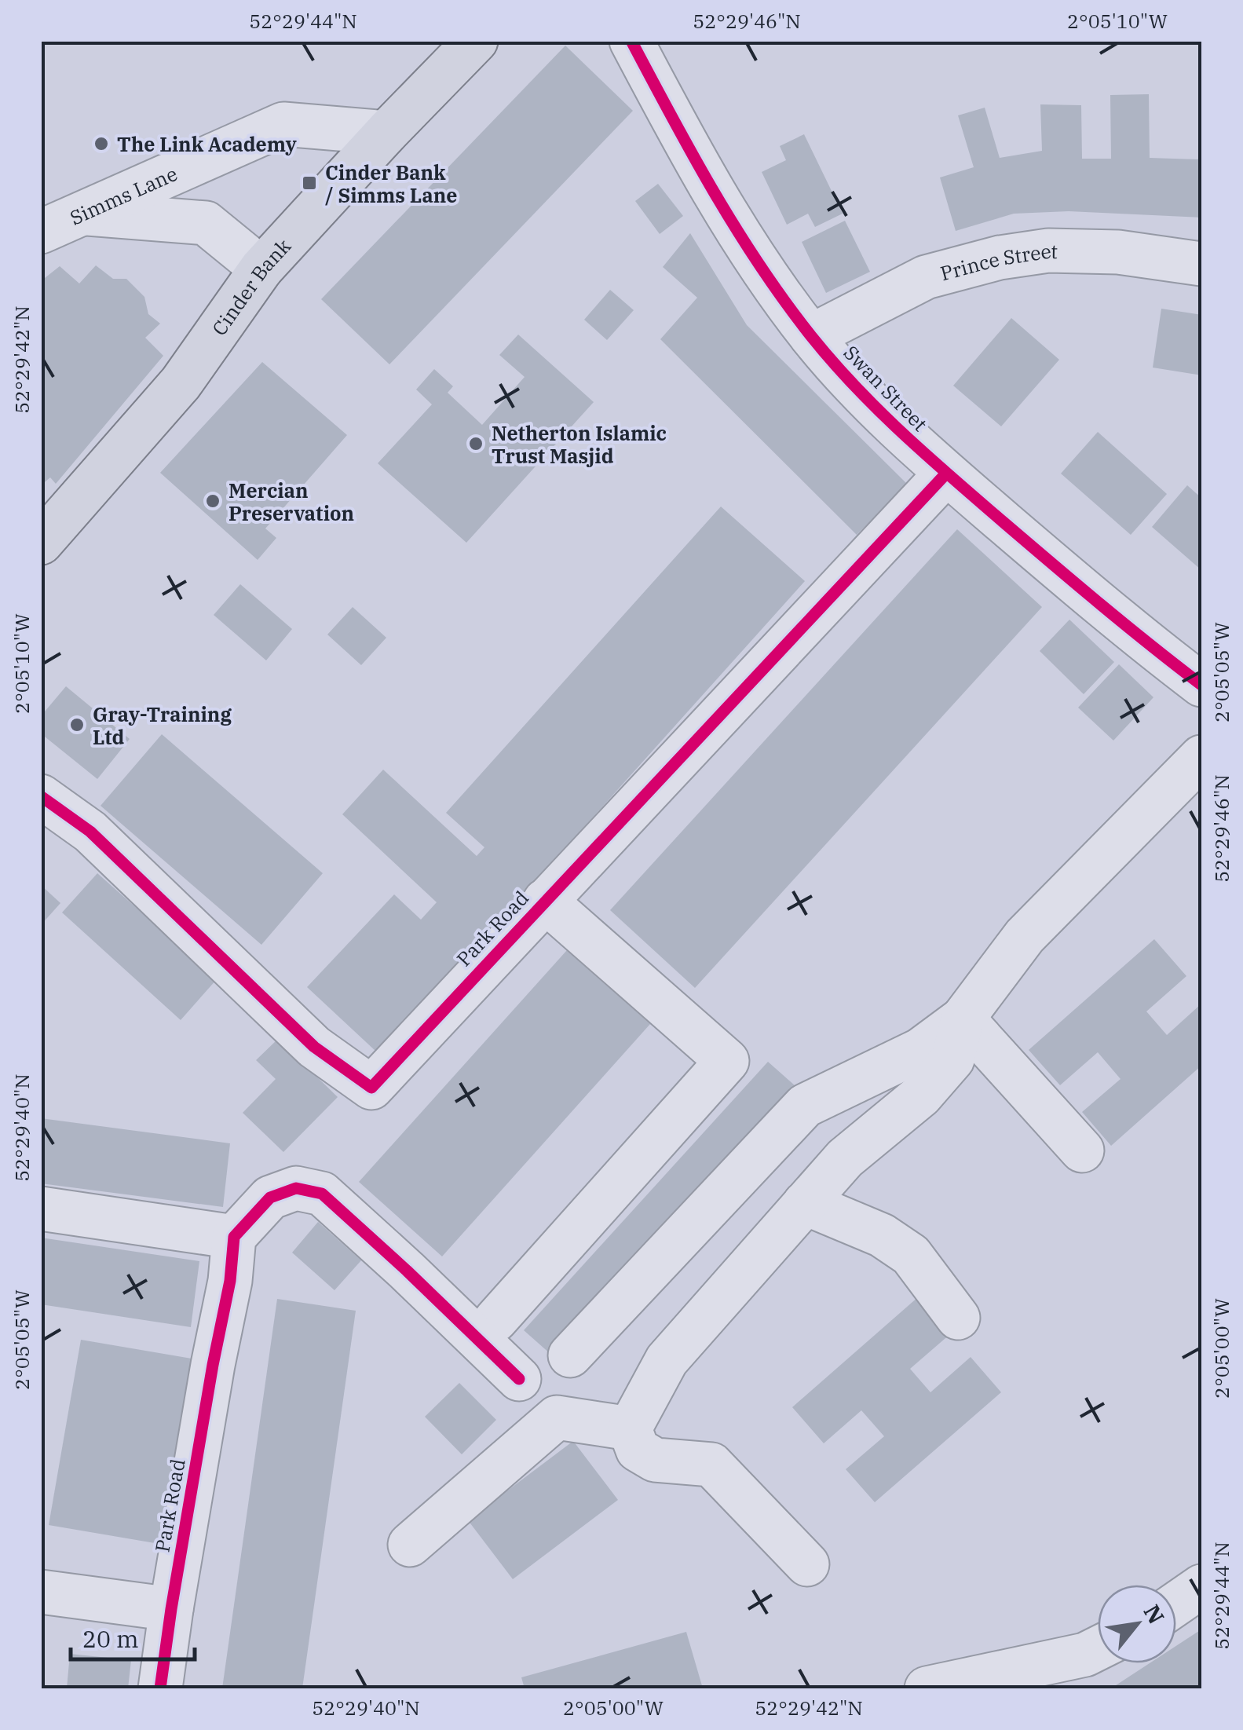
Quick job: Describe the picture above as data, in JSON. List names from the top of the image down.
{
  "streets": {
    "main road": ["Cinder Bank"],
    "street": [
      "Simms Lane",
      "Prince Street",
      "Swan Street",
      "Park Road"
    ]
  },
  "crossings": [
    ["Simms Lane", "Cinder Bank"],
    ["Prince Street", "Swan Street"],
    ["Swan Street", "Park Road"]
  ],
  "places": {
    "other": [
      "The Link Academy",
      "Netherton Islamic Trust Masjid",
      "Mercian Preservation",
      "Gray-Training Ltd"
    ],
    "transit": ["Cinder Bank / Simms Lane"]
  },
  "scale_bar": "20 m",
  "north": "top right",
  "coordinates": [
    "52°29'44\"N",
    "52°29'46\"N",
    "2°05'10\"W",
    "52°29'42\"N",
    "2°05'05\"W",
    "52°29'40\"N",
    "2°05'00\"W"
  ]
}
